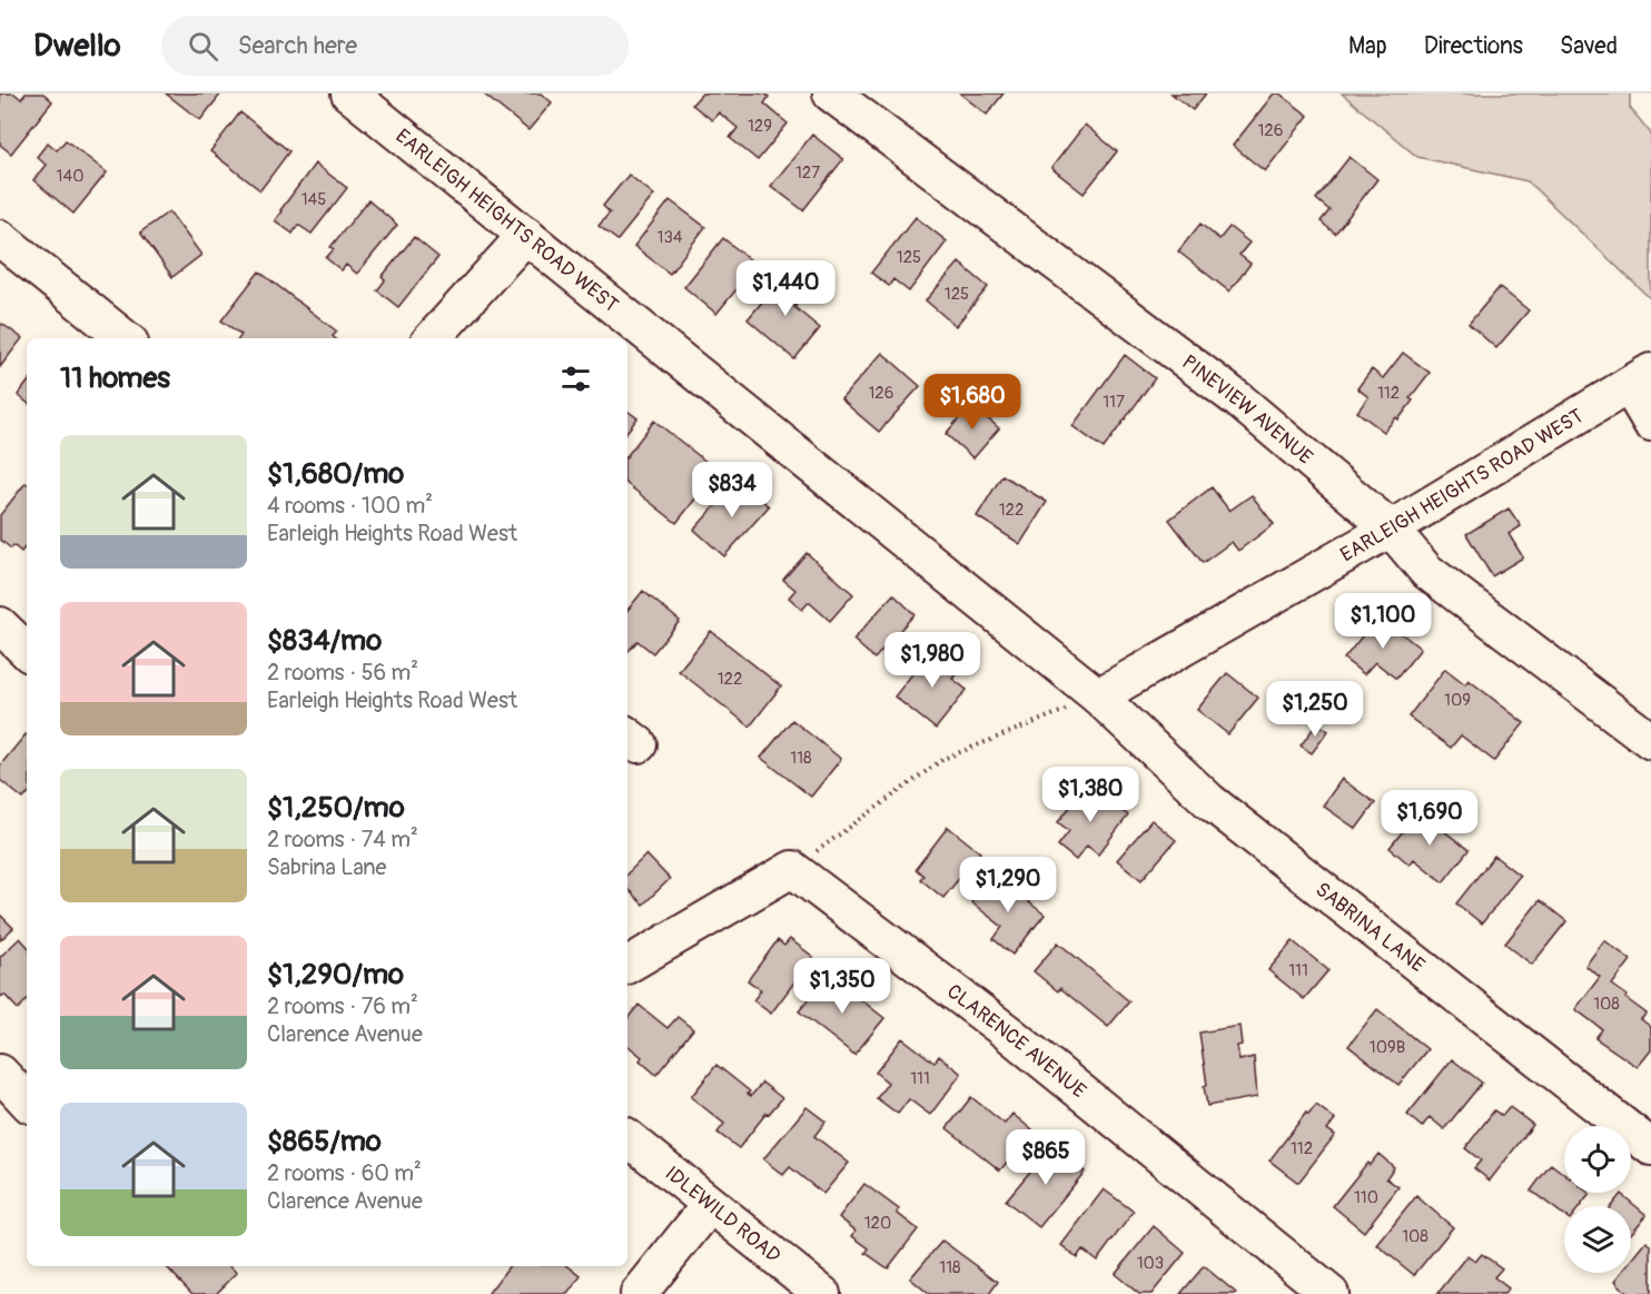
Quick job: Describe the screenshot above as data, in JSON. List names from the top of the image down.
{
  "streets": {
    "street": [
      "EARLEIGH HEIGHTS ROAD WEST",
      "PINEVIEW AVENUE",
      "SABRINA LANE",
      "CLARENCE AVENUE",
      "IDLEWILD ROAD"
    ]
  },
  "crossings": [
    ["EARLEIGH HEIGHTS ROAD WEST", "PINEVIEW AVENUE"],
    ["EARLEIGH HEIGHTS ROAD WEST", "SABRINA LANE"]
  ],
  "house_numbers": [
    "129",
    "126",
    "127",
    "140",
    "145",
    "134",
    "125",
    "125",
    "126",
    "112",
    "117",
    "122",
    "122",
    "109",
    "118",
    "111",
    "108",
    "109B",
    "111",
    "112",
    "110",
    "120",
    "108",
    "103",
    "118"
  ],
  "page": {
    "header": "Dwello",
    "search": "Search here",
    "nav": ["Map", "Directions", "Saved"],
    "price": [
      "$1,440",
      "$1,680",
      "$834",
      "$1,100",
      "$1,980",
      "$1,250",
      "$1,380",
      "$1,690",
      "$1,290",
      "$1,350",
      "$865"
    ],
    "heading": "11 homes",
    "list": [
      {
        "name": "$1,680/mo",
        "note": "4 rooms · 100 m² · Earleigh Heights Road West"
      },
      {
        "name": "$834/mo",
        "note": "2 rooms · 56 m² · Earleigh Heights Road West"
      },
      {
        "name": "$1,250/mo",
        "note": "2 rooms · 74 m² · Sabrina Lane"
      },
      {
        "name": "$1,290/mo",
        "note": "2 rooms · 76 m² · Clarence Avenue"
      },
      {
        "name": "$865/mo",
        "note": "2 rooms · 60 m² · Clarence Avenue"
      }
    ]
  }
}
